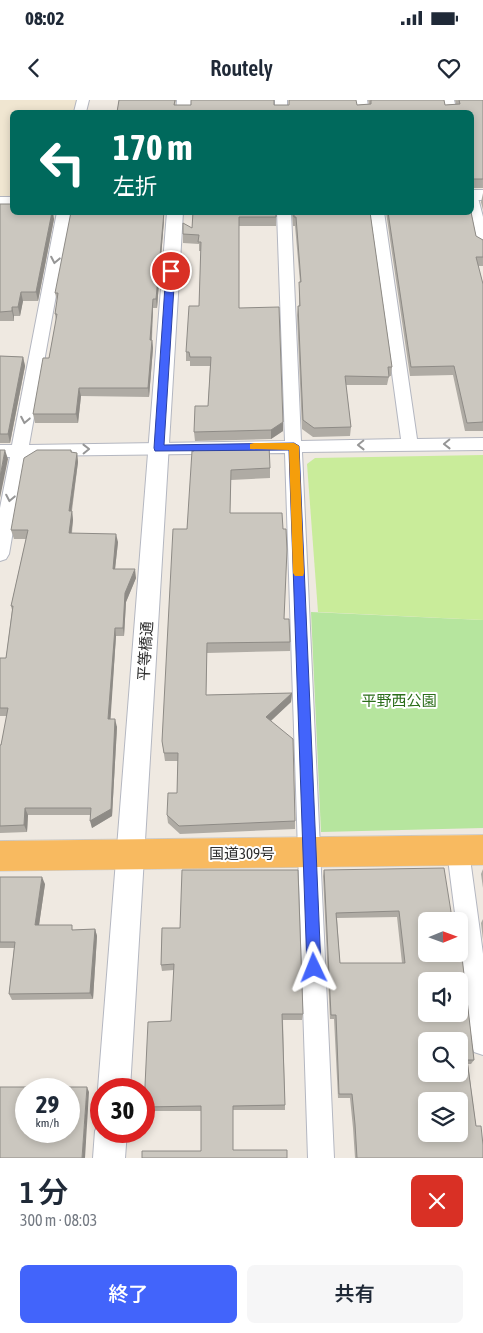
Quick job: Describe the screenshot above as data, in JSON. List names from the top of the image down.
{
  "streets": {
    "highway": ["国道309号"],
    "street": ["平等橋通"]
  },
  "crossings": [
    ["平等橋通", "国道309号"]
  ],
  "parks": ["平野西公園"],
  "north": "right",
  "page": {
    "status": "08:02",
    "header": "Routely",
    "turn": ["170 m", "左折"],
    "speed": "29 km/h",
    "limit": "30",
    "heading": ["1 分", "300 m · 08:03"],
    "buttons": ["終了", "共有"]
  }
}
